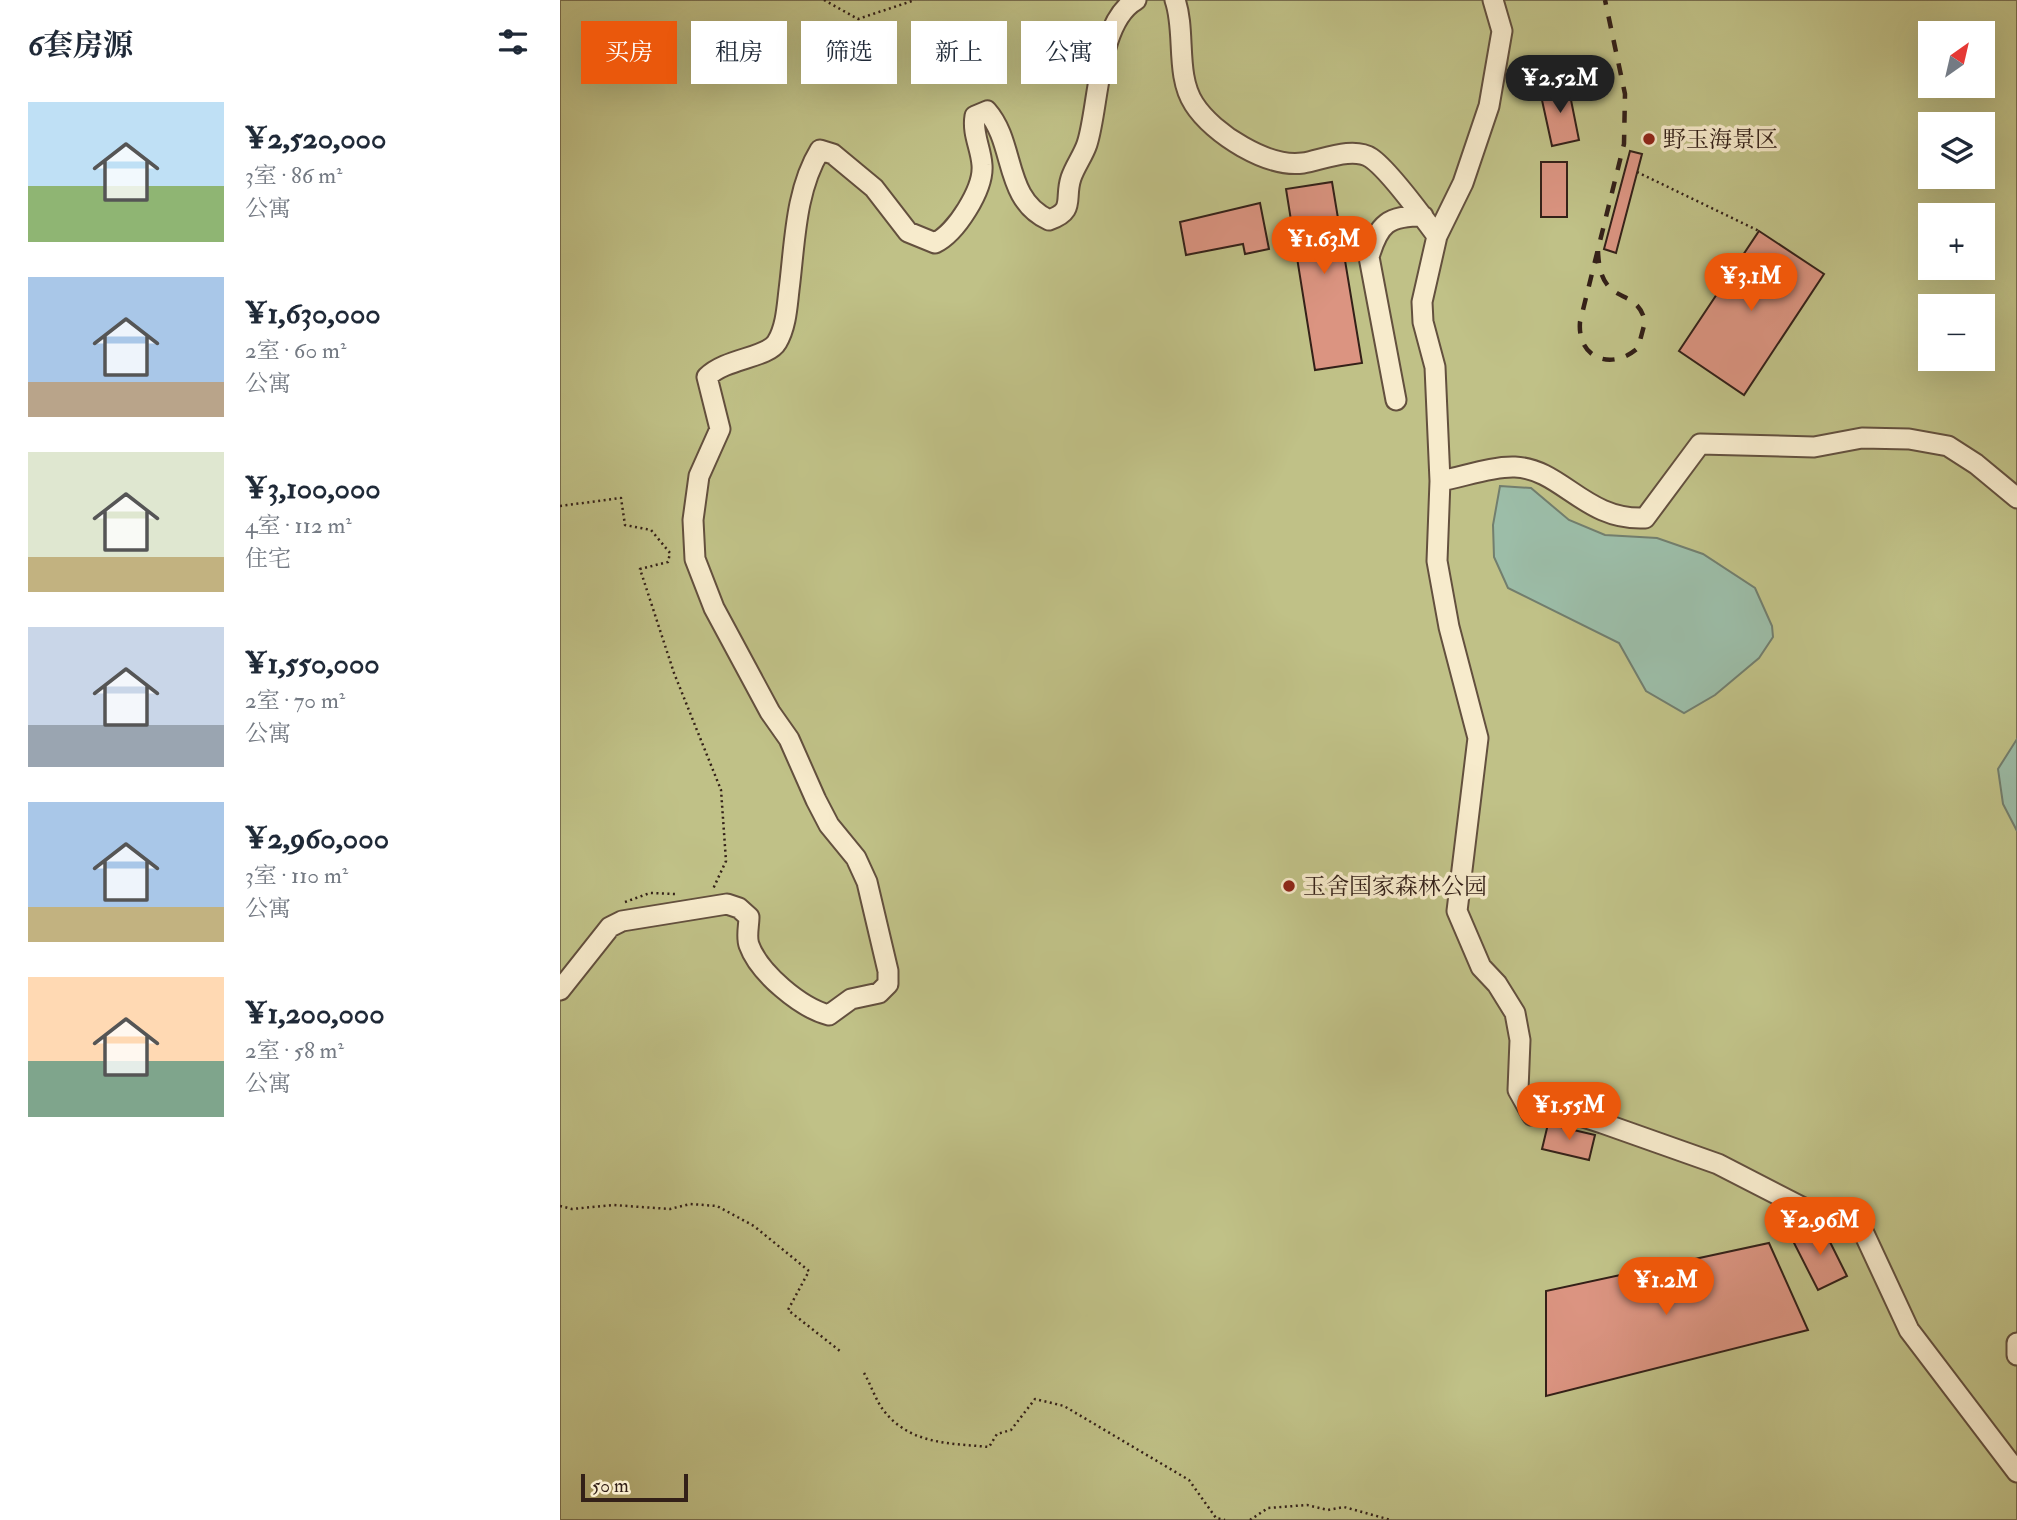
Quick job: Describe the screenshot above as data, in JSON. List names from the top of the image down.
{
  "places": ["野玉海景区", "玉舍国家森林公园"],
  "scale_bar": "50 m",
  "north": "top right",
  "page": {
    "heading": "6套房源",
    "map_buttons": ["+", "−"],
    "chip": [
      "买房",
      "租房",
      "筛选",
      "新上",
      "公寓"
    ],
    "price": [
      "¥2.52M",
      "¥1.63M",
      "¥3.1M",
      "¥1.55M",
      "¥2.96M",
      "¥1.2M"
    ],
    "list": [
      {
        "name": "¥2,520,000",
        "note": "3室 · 86 m² · 公寓"
      },
      {
        "name": "¥1,630,000",
        "note": "2室 · 60 m² · 公寓"
      },
      {
        "name": "¥3,100,000",
        "note": "4室 · 112 m² · 住宅"
      },
      {
        "name": "¥1,550,000",
        "note": "2室 · 70 m² · 公寓"
      },
      {
        "name": "¥2,960,000",
        "note": "3室 · 110 m² · 公寓"
      },
      {
        "name": "¥1,200,000",
        "note": "2室 · 58 m² · 公寓"
      }
    ],
    "scale": "50 m"
  }
}
